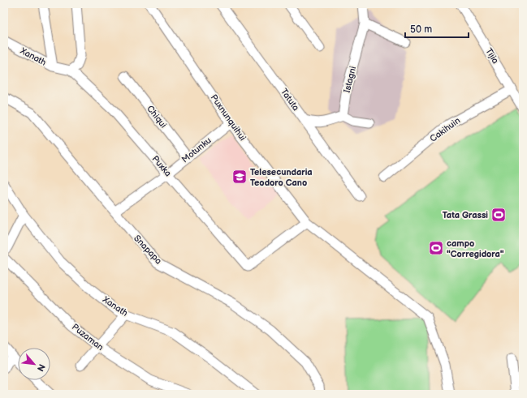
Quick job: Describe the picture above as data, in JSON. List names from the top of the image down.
{
  "streets": {
    "street": [
      "Tijia",
      "Xanath",
      "Istagni",
      "Tatuta",
      "Chiqui",
      "Puxnunquihui",
      "Cakihuin",
      "Motunku",
      "Puxka",
      "Snapapa",
      "Puzaman"
    ]
  },
  "crossings": [
    ["Tijia", "Cakihuin"],
    ["Xanath", "Puxka"],
    ["Chiqui", "Motunku"],
    ["Puxnunquihui", "Motunku"],
    ["Puxnunquihui", "Puxka"],
    ["Motunku", "Puxka"],
    ["Motunku", "Snapapa"]
  ],
  "places": {
    "school or university": ["Telesecundaria Teodoro Cano"],
    "sports": ["Tata Grassi", "campo \"Corregidora\""]
  },
  "scale_bar": "50 m",
  "north": "bottom right"
}
